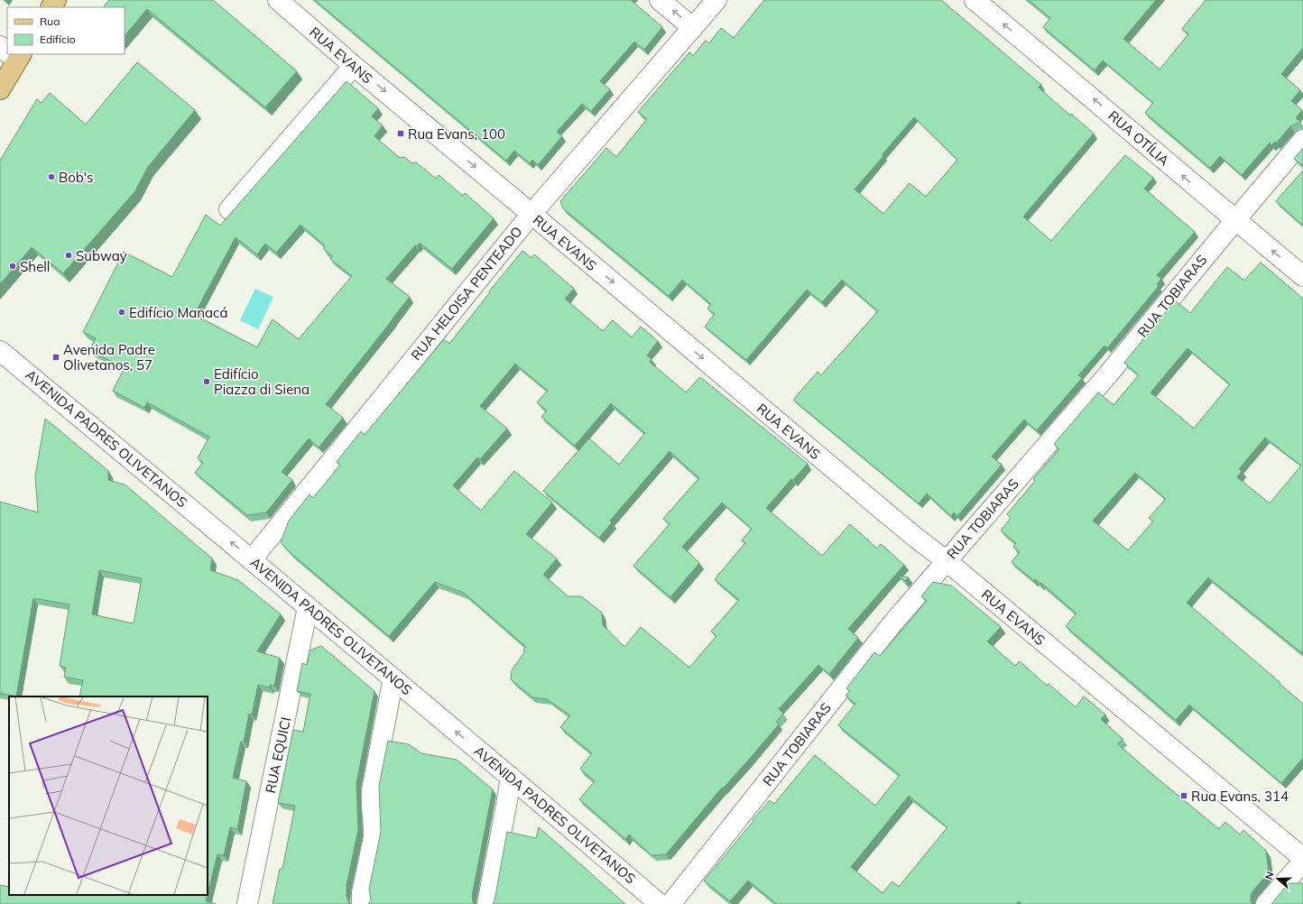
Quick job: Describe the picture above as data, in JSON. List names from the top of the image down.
{
  "streets": {
    "street": [
      "RUA EVANS",
      "RUA OTÍLIA",
      "RUA HELOISA PENTEADO",
      "RUA TOBIARAS",
      "AVENIDA PADRES OLIVETANOS",
      "RUA EQUICI"
    ]
  },
  "crossings": [
    ["RUA EVANS", "RUA HELOISA PENTEADO"],
    ["RUA EVANS", "RUA TOBIARAS"],
    ["RUA OTÍLIA", "RUA TOBIARAS"],
    ["RUA HELOISA PENTEADO", "AVENIDA PADRES OLIVETANOS"],
    ["AVENIDA PADRES OLIVETANOS", "RUA EQUICI"]
  ],
  "one_way": ["RUA EVANS", "RUA OTÍLIA", "AVENIDA PADRES OLIVETANOS"],
  "places": {
    "transit": ["Rua Evans, 100", "Avenida Padre Olivetanos, 57", "Rua Evans, 314"],
    "other": [
      "Bob's",
      "Subway",
      "Shell",
      "Edifício Manacá",
      "Edifício Piazza di Siena"
    ]
  },
  "legend": ["Rua", "Edifício"],
  "north": "left"
}
